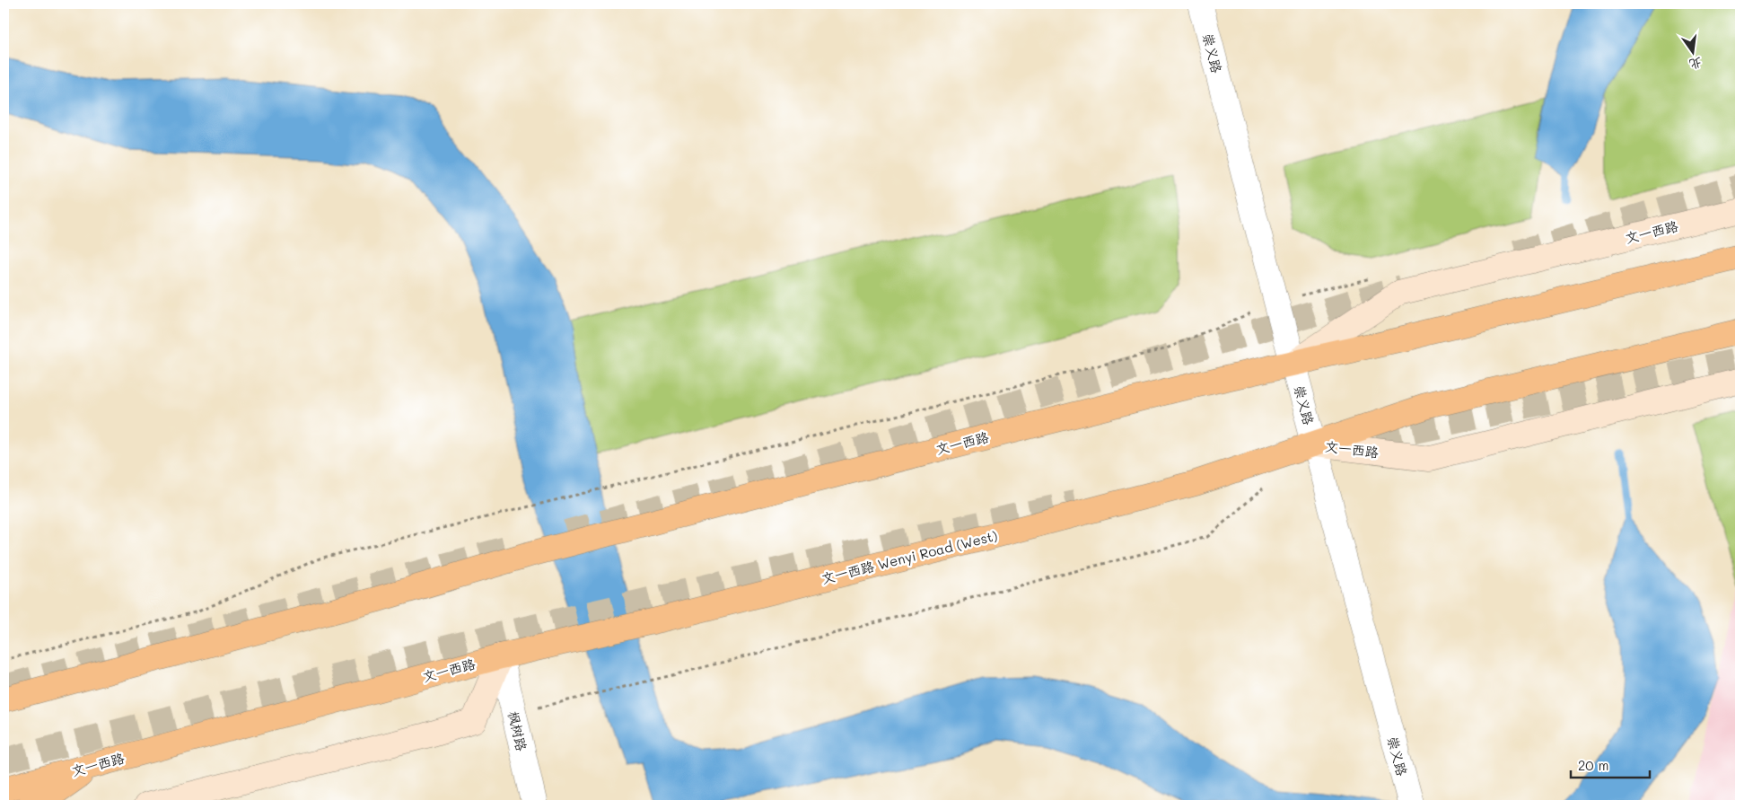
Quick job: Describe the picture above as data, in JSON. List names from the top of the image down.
{
  "streets": {
    "main road": ["文一西路", "文一西路 Wenyi Road (West)"],
    "street": ["崇义路", "枫树路"]
  },
  "crossings": [
    ["崇义路", "文一西路"],
    ["崇义路", "文一西路 Wenyi Road (West)"],
    ["文一西路", "文一西路 Wenyi Road (West)"],
    ["文一西路", "枫树路"],
    ["文一西路 Wenyi Road (West)", "枫树路"]
  ],
  "scale_bar": "20 m",
  "north": "bottom"
}
